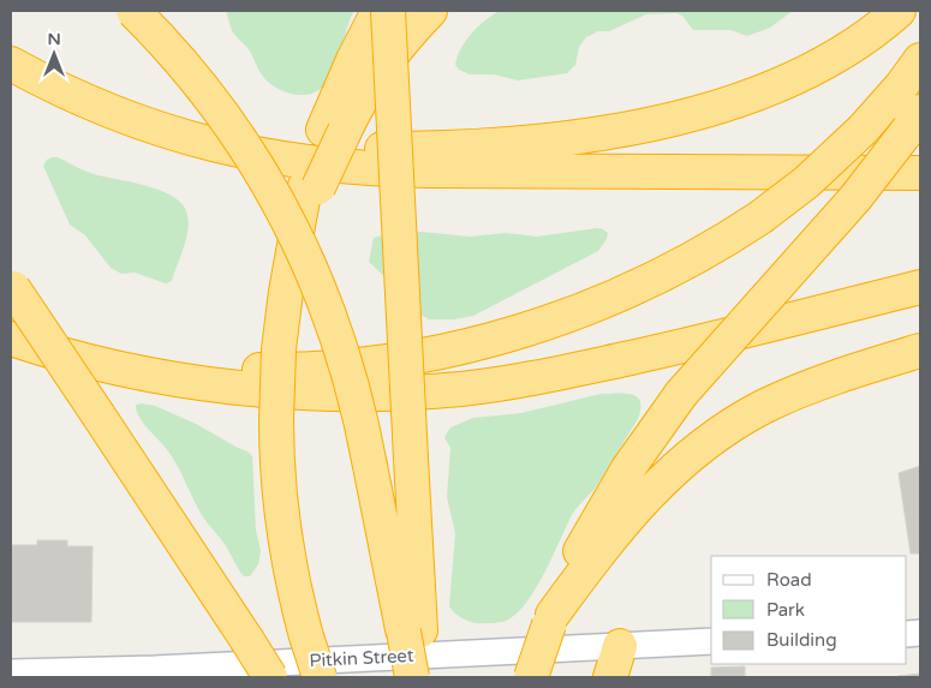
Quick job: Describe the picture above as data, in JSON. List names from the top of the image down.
{
  "streets": {
    "main road": ["Pitkin Street"]
  },
  "legend": ["Road", "Park", "Building"],
  "north": "top"
}
